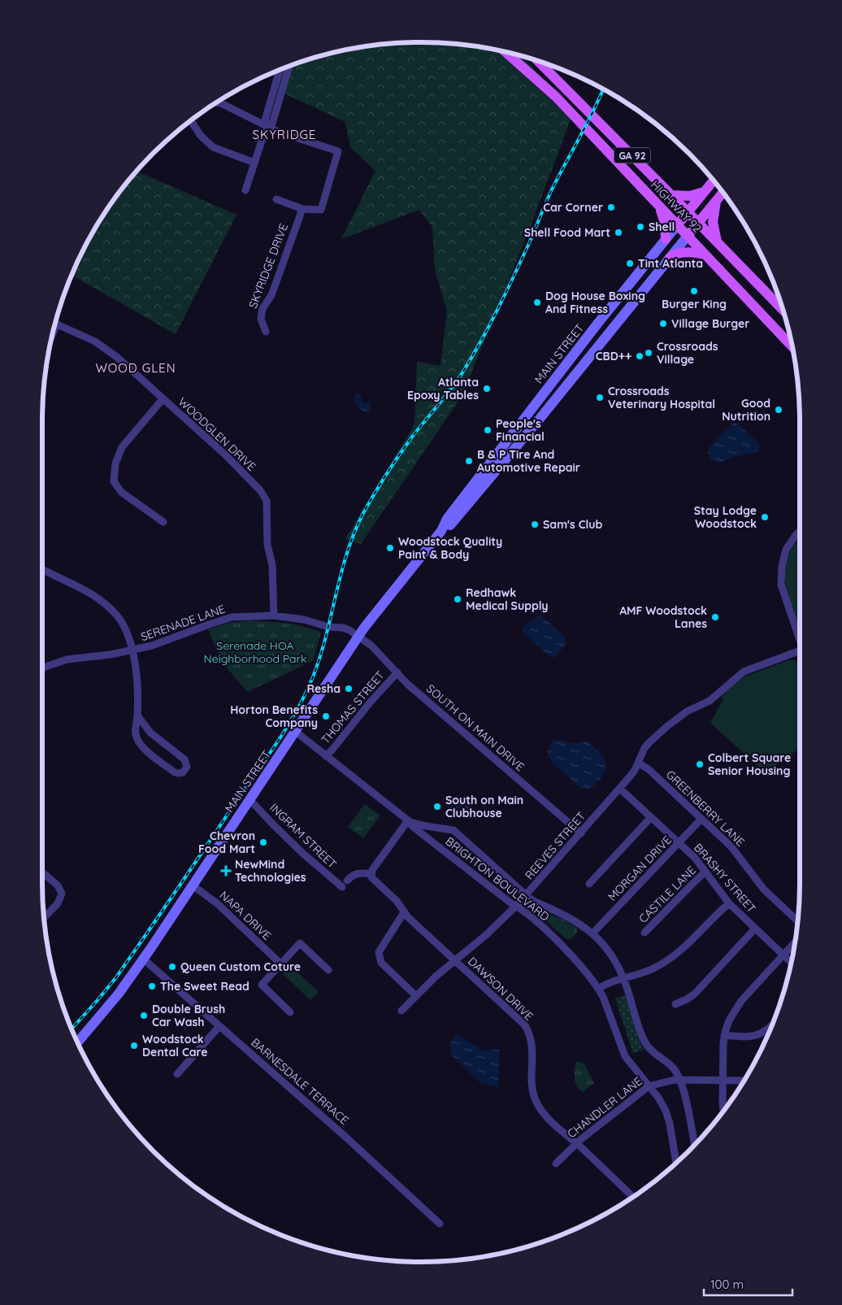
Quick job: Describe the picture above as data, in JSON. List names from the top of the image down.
{
  "streets": {
    "main road": ["GA 92", "HIGHWAY 92", "MAIN STREET"],
    "street": [
      "SKYRIDGE DRIVE",
      "WOODGLEN DRIVE",
      "SERENADE LANE",
      "THOMAS STREET",
      "SOUTH ON MAIN DRIVE",
      "GREENBERRY LANE",
      "INGRAM STREET",
      "REEVES STREET",
      "MORGAN DRIVE",
      "BRASHY STREET",
      "BRIGHTON BOULEVARD",
      "CASTILE LANE",
      "NAPA DRIVE",
      "DAWSON DRIVE",
      "BARNESDALE TERRACE",
      "CHANDLER LANE"
    ]
  },
  "crossings": [
    ["HIGHWAY 92", "MAIN STREET"],
    ["MAIN STREET", "SERENADE LANE"],
    ["MAIN STREET", "SOUTH ON MAIN DRIVE"],
    ["MAIN STREET", "INGRAM STREET"],
    ["MAIN STREET", "BRIGHTON BOULEVARD"],
    ["MAIN STREET", "NAPA DRIVE"],
    ["MAIN STREET", "BARNESDALE TERRACE"],
    ["WOODGLEN DRIVE", "SERENADE LANE"],
    ["SERENADE LANE", "SOUTH ON MAIN DRIVE"],
    ["THOMAS STREET", "SOUTH ON MAIN DRIVE"],
    ["THOMAS STREET", "BRIGHTON BOULEVARD"],
    ["SOUTH ON MAIN DRIVE", "REEVES STREET"],
    ["GREENBERRY LANE", "REEVES STREET"],
    ["GREENBERRY LANE", "MORGAN DRIVE"],
    ["REEVES STREET", "BRASHY STREET"],
    ["REEVES STREET", "BRIGHTON BOULEVARD"],
    ["REEVES STREET", "DAWSON DRIVE"],
    ["MORGAN DRIVE", "BRASHY STREET"],
    ["BRASHY STREET", "CASTILE LANE"],
    ["BRIGHTON BOULEVARD", "CHANDLER LANE"],
    ["DAWSON DRIVE", "CHANDLER LANE"]
  ],
  "districts": ["SKYRIDGE", "WOOD GLEN"],
  "parks": ["Serenade HOA Neighborhood Park"],
  "places": {
    "other": [
      "Car Corner",
      "Shell",
      "Shell Food Mart",
      "Tint Atlanta",
      "Burger King",
      "Dog House Boxing And Fitness",
      "Village Burger",
      "Crossroads Village",
      "CBD++",
      "Atlanta Epoxy Tables",
      "Crossroads Veterinary Hospital",
      "Good Nutrition",
      "People's Financial",
      "B & P Tire And Automotive Repair",
      "Stay Lodge Woodstock",
      "Sam's Club",
      "Woodstock Quality Paint & Body",
      "Redhawk Medical Supply",
      "AMF Woodstock Lanes",
      "Resha",
      "Horton Benefits Company",
      "Colbert Square Senior Housing",
      "South on Main Clubhouse",
      "Chevron Food Mart",
      "Queen Custom Coture",
      "The Sweet Read",
      "Double Brush Car Wash",
      "Woodstock Dental Care"
    ],
    "health": ["NewMind Technologies"]
  },
  "scale_bar": "100 m"
}
